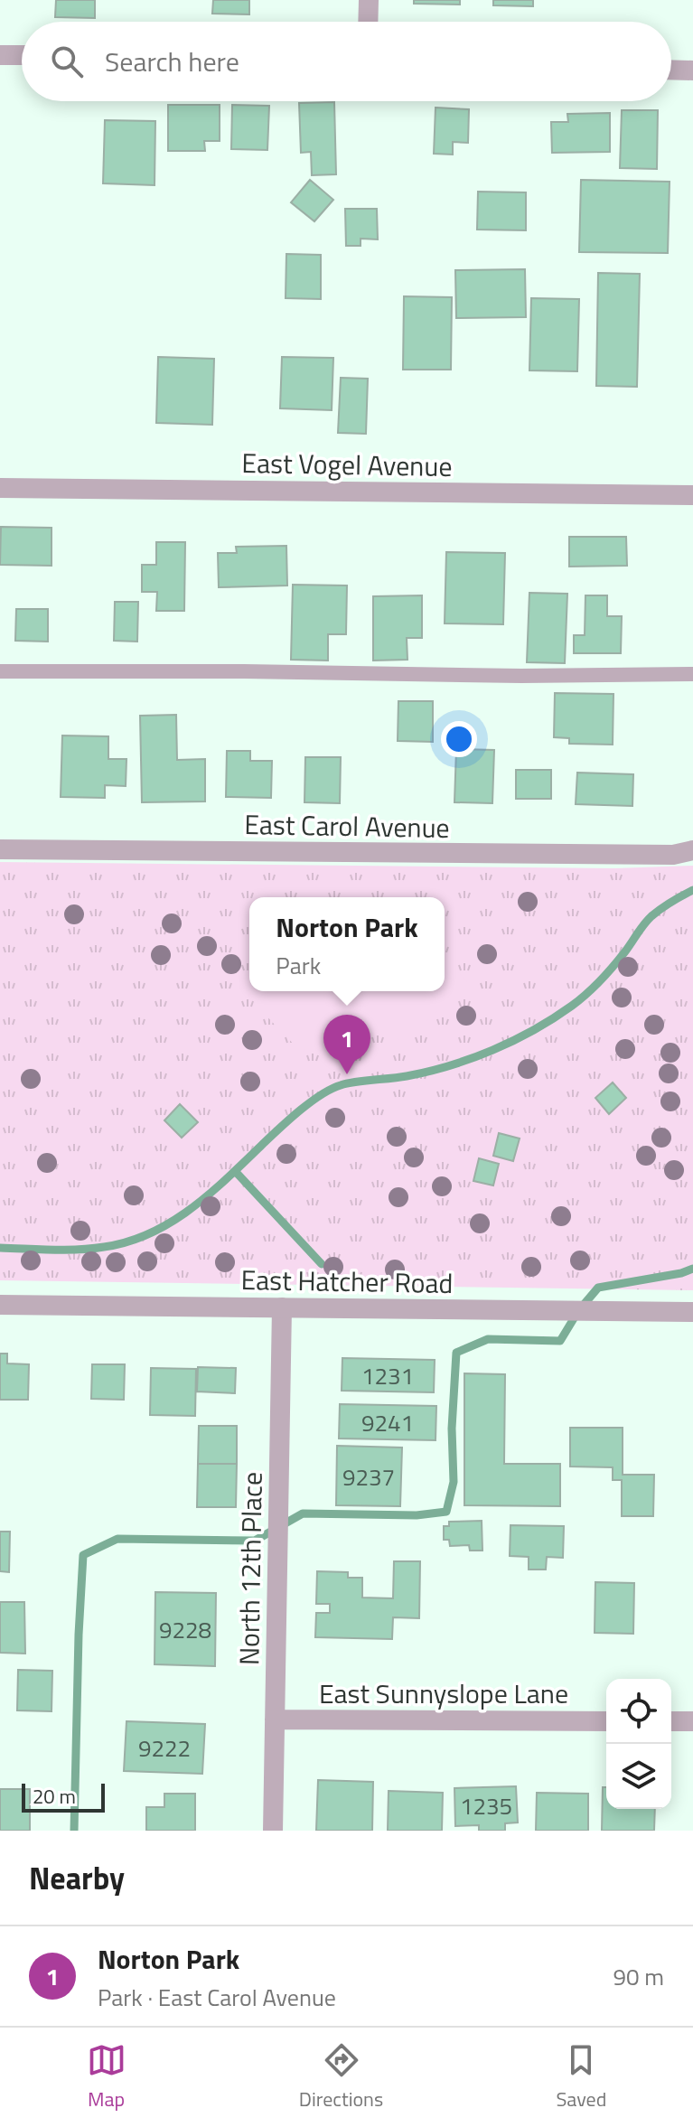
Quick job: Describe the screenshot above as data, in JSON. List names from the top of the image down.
{
  "streets": {
    "street": [
      "East Vogel Avenue",
      "East Carol Avenue",
      "East Hatcher Road",
      "North 12th Place",
      "East Sunnyslope Lane"
    ]
  },
  "crossings": [
    ["East Hatcher Road", "North 12th Place"],
    ["North 12th Place", "East Sunnyslope Lane"]
  ],
  "house_numbers": [
    "1231",
    "9241",
    "9237",
    "9228",
    "9222",
    "1235"
  ],
  "scale_bar": "20 m",
  "page": {
    "search": "Search here",
    "popup": ["Norton Park", "Park"],
    "pins": "1",
    "scale": "20 m",
    "heading": "Nearby",
    "list": [
      {
        "mark": "1",
        "name": "Norton Park",
        "note": "Park · East Carol Avenue",
        "value": "90 m"
      }
    ],
    "nav": ["Map", "Directions", "Saved"]
  }
}
